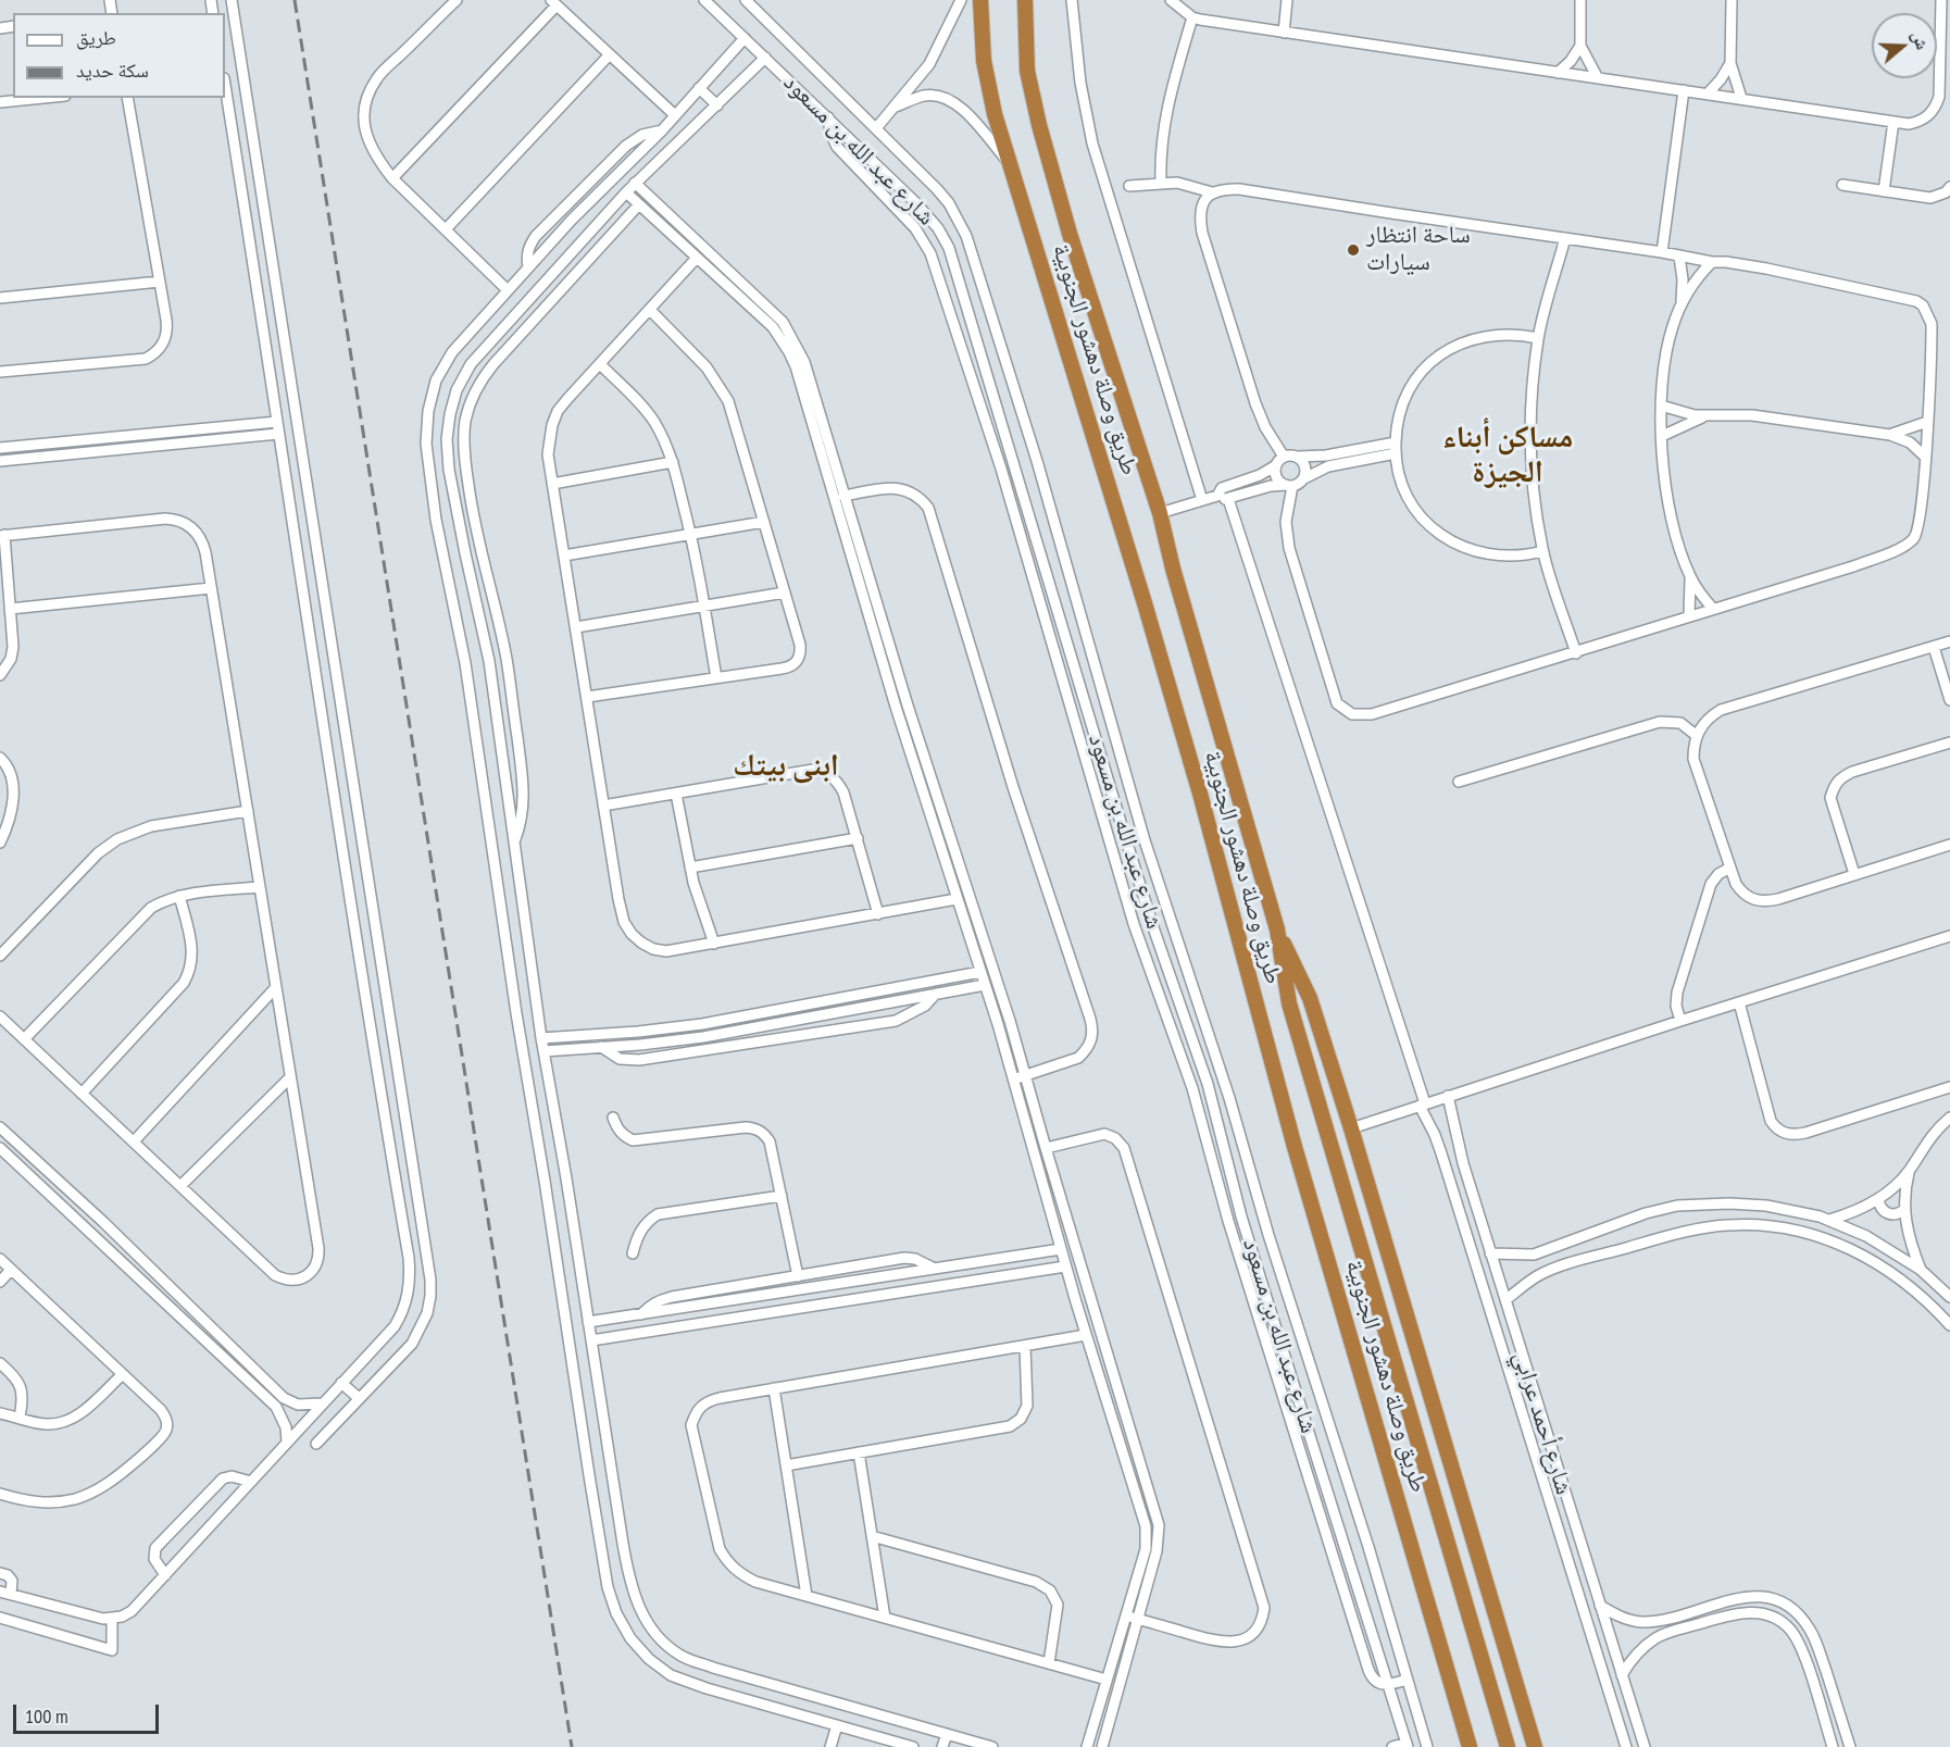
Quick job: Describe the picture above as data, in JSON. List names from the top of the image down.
{
  "streets": {
    "highway": ["طريق وصلة دهشور الجنوبية"],
    "street": ["شارع عبد الله بن مسعود", "شارع أحمد عرابي"]
  },
  "districts": ["مساكن أبناء الجيزة", "ابنى بيتك"],
  "places": ["ساحة انتظار سيارات"],
  "legend": ["طريق", "سكة حديد"],
  "scale_bar": "100 m",
  "north": "right"
}
